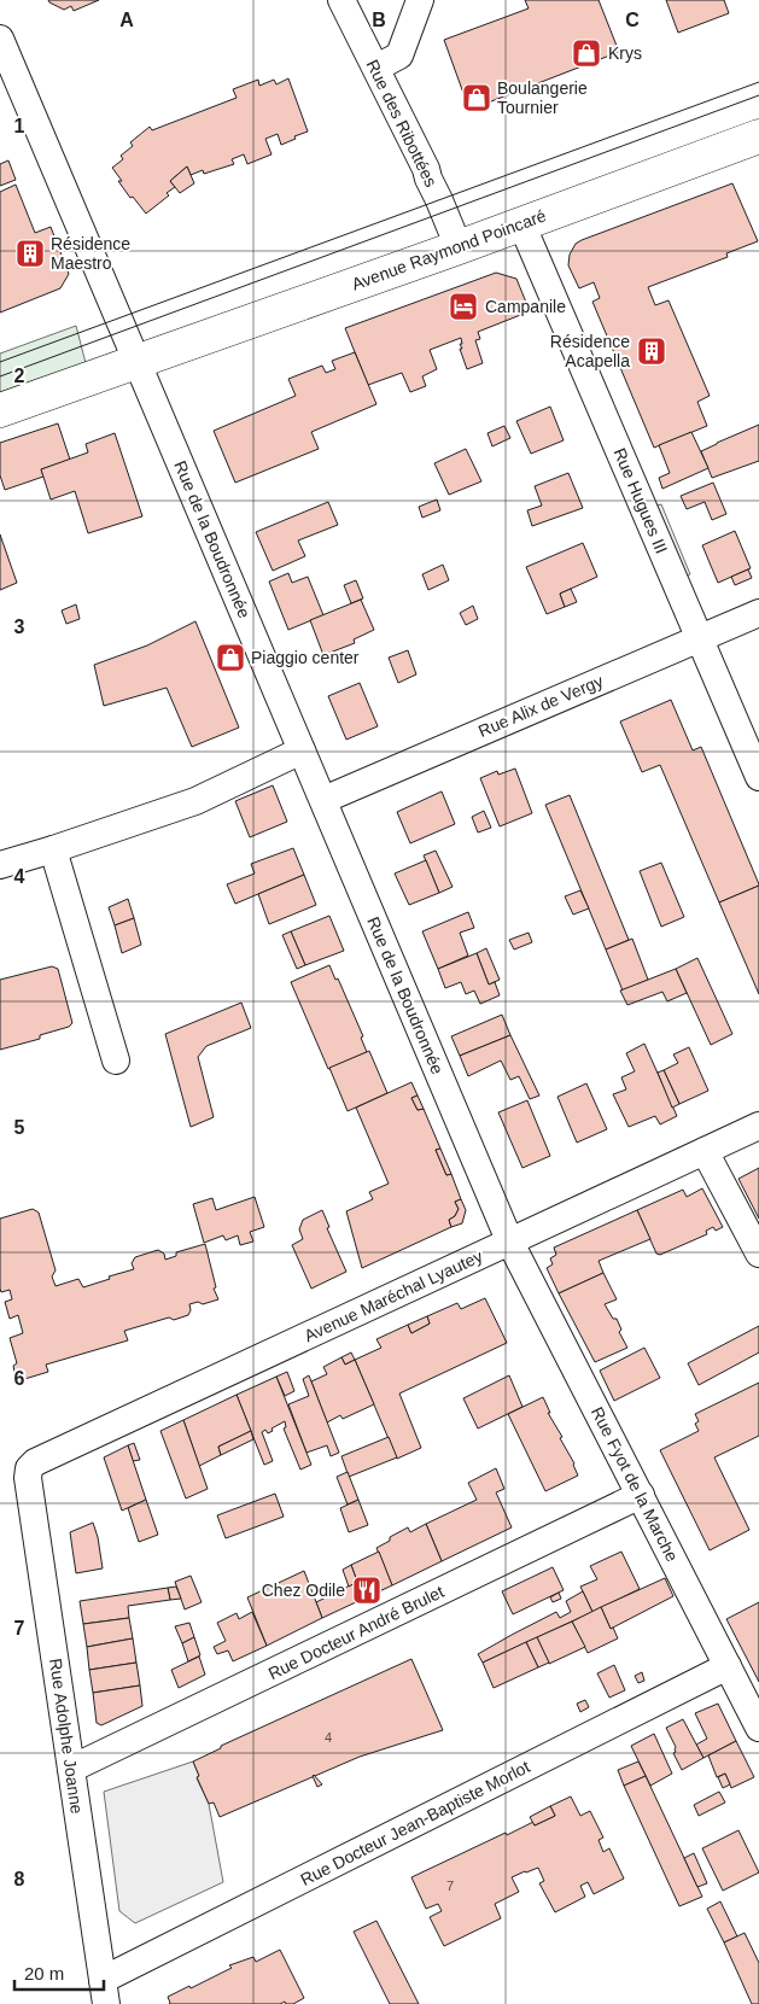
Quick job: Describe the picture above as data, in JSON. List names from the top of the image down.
{
  "streets": {
    "main road": ["Avenue Raymond Poincaré"],
    "street": [
      "Rue des Ribottées",
      "Rue Hugues III",
      "Rue de la Boudronnée",
      "Rue Alix de Vergy",
      "Avenue Maréchal Lyautey",
      "Rue Fyot de la Marche",
      "Rue Docteur André Brulet",
      "Rue Adolphe Joanne",
      "Rue Docteur Jean-Baptiste Morlot"
    ]
  },
  "crossings": [
    ["Rue des Ribottées", "Avenue Raymond Poincaré"],
    ["Avenue Raymond Poincaré", "Rue Hugues III"],
    ["Avenue Raymond Poincaré", "Rue de la Boudronnée"],
    ["Rue Hugues III", "Rue Alix de Vergy"],
    ["Rue de la Boudronnée", "Rue Alix de Vergy"],
    ["Rue de la Boudronnée", "Avenue Maréchal Lyautey"],
    ["Rue de la Boudronnée", "Rue Fyot de la Marche"],
    ["Avenue Maréchal Lyautey", "Rue Fyot de la Marche"],
    ["Avenue Maréchal Lyautey", "Rue Adolphe Joanne"],
    ["Rue Fyot de la Marche", "Rue Docteur André Brulet"],
    ["Rue Fyot de la Marche", "Rue Docteur Jean-Baptiste Morlot"],
    ["Rue Docteur André Brulet", "Rue Adolphe Joanne"],
    ["Rue Adolphe Joanne", "Rue Docteur Jean-Baptiste Morlot"]
  ],
  "places": {
    "shop": ["Krys", "Boulangerie Tournier", "Piaggio center"],
    "building": ["Résidence Maestro", "Résidence Acapella"],
    "hotel": ["Campanile"],
    "restaurant": ["Chez Odile"]
  },
  "house_numbers": ["4", "7"],
  "scale_bar": "20 m",
  "grid": {
    "columns": ["A", "B", "C"],
    "rows": [
      "1",
      "2",
      "3",
      "4",
      "5",
      "6",
      "7",
      "8"
    ]
  }
}
